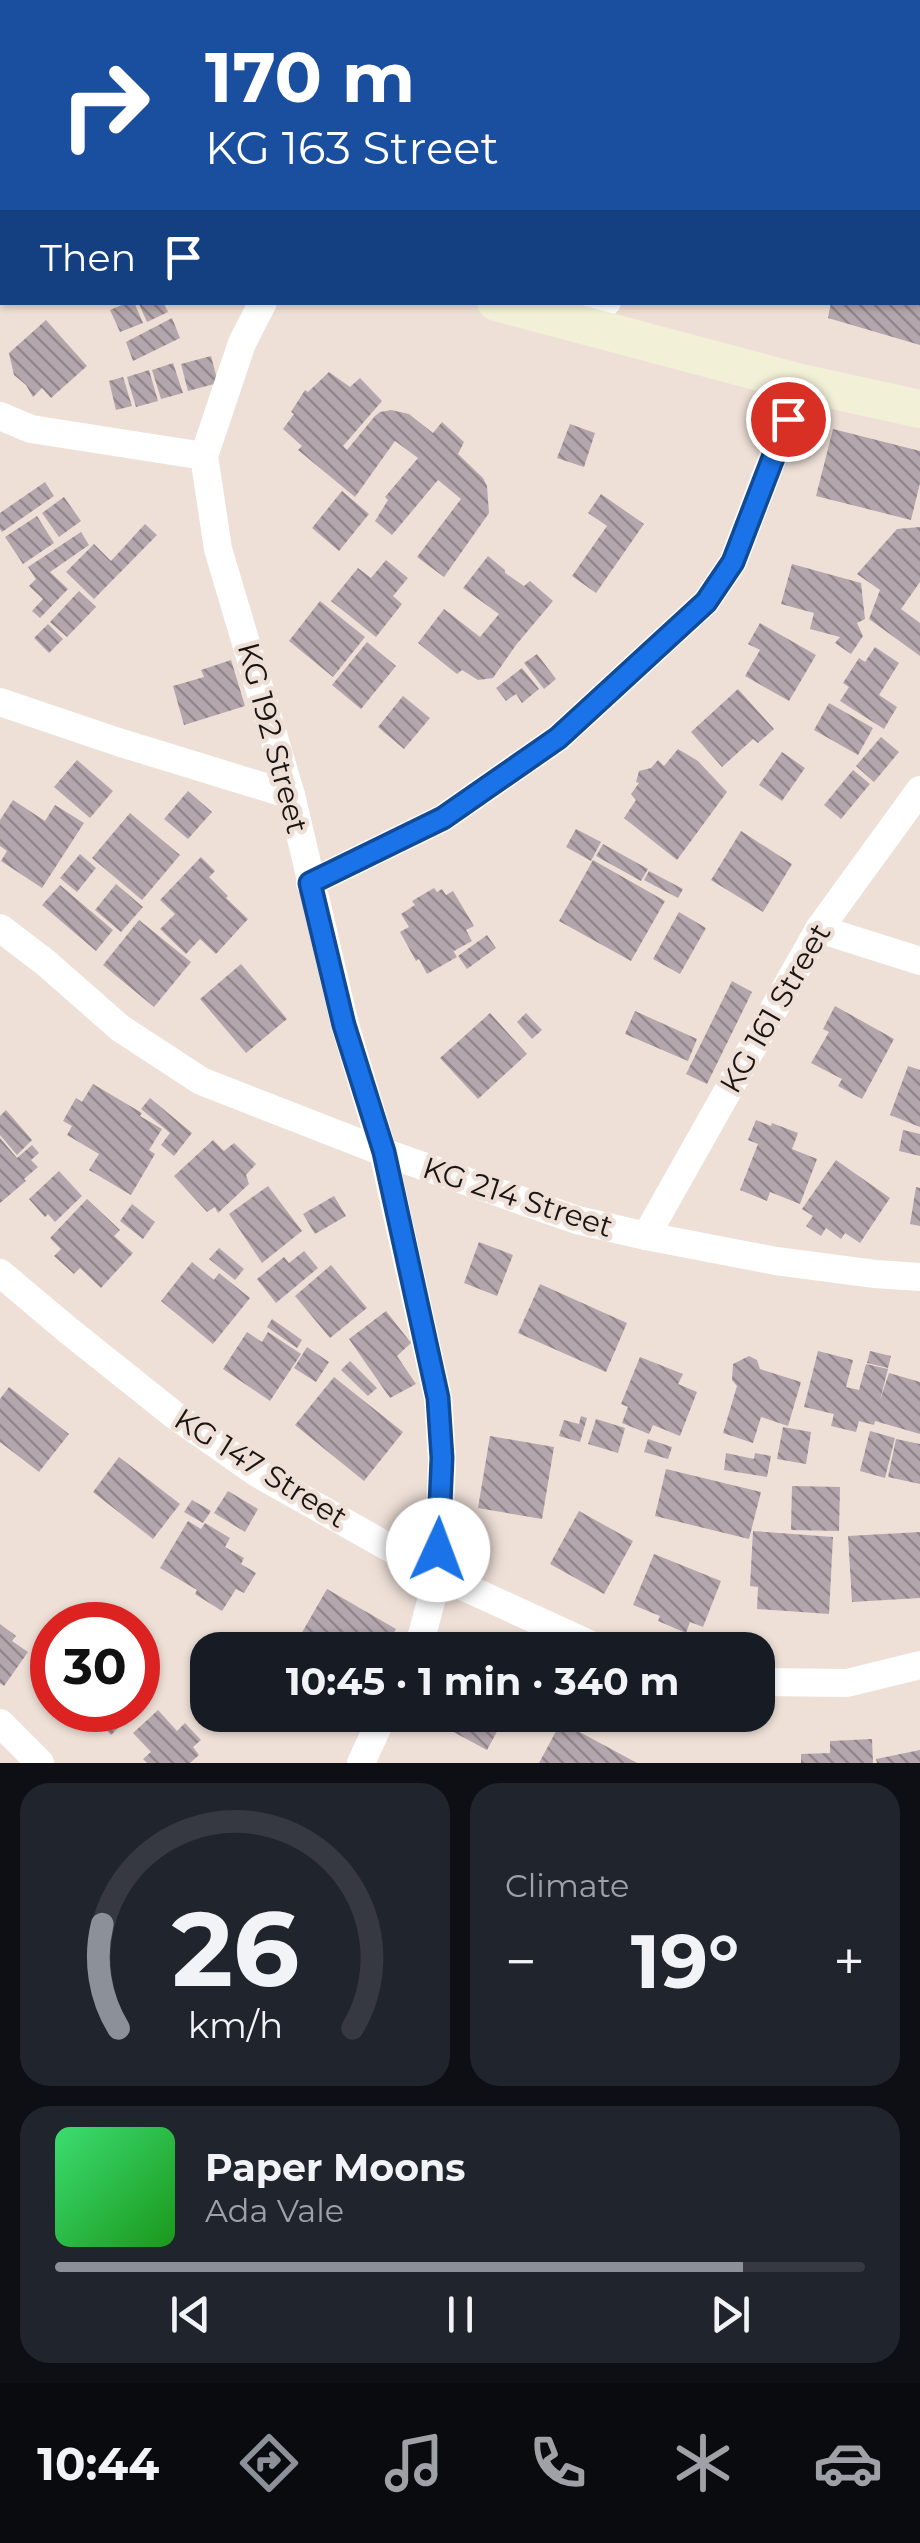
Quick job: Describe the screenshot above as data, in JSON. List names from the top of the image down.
{
  "streets": {
    "street": [
      "KG 192 Street",
      "KG 161 Street",
      "KG 214 Street",
      "KG 147 Street"
    ]
  },
  "crossings": [
    ["KG 192 Street", "KG 214 Street"],
    ["KG 192 Street", "KG 147 Street"],
    ["KG 161 Street", "KG 214 Street"]
  ],
  "page": {
    "turn": ["170 m", "KG 163 Street"],
    "then": "Then",
    "limit": "30",
    "trip": "10:45 · 1 min · 340 m",
    "tile": "Climate",
    "heat": ["−", "19°", "+"],
    "song": ["Paper Moons", "Ada Vale"],
    "tabs": "10:44",
    "gauge": ["26", "km/h"]
  }
}
